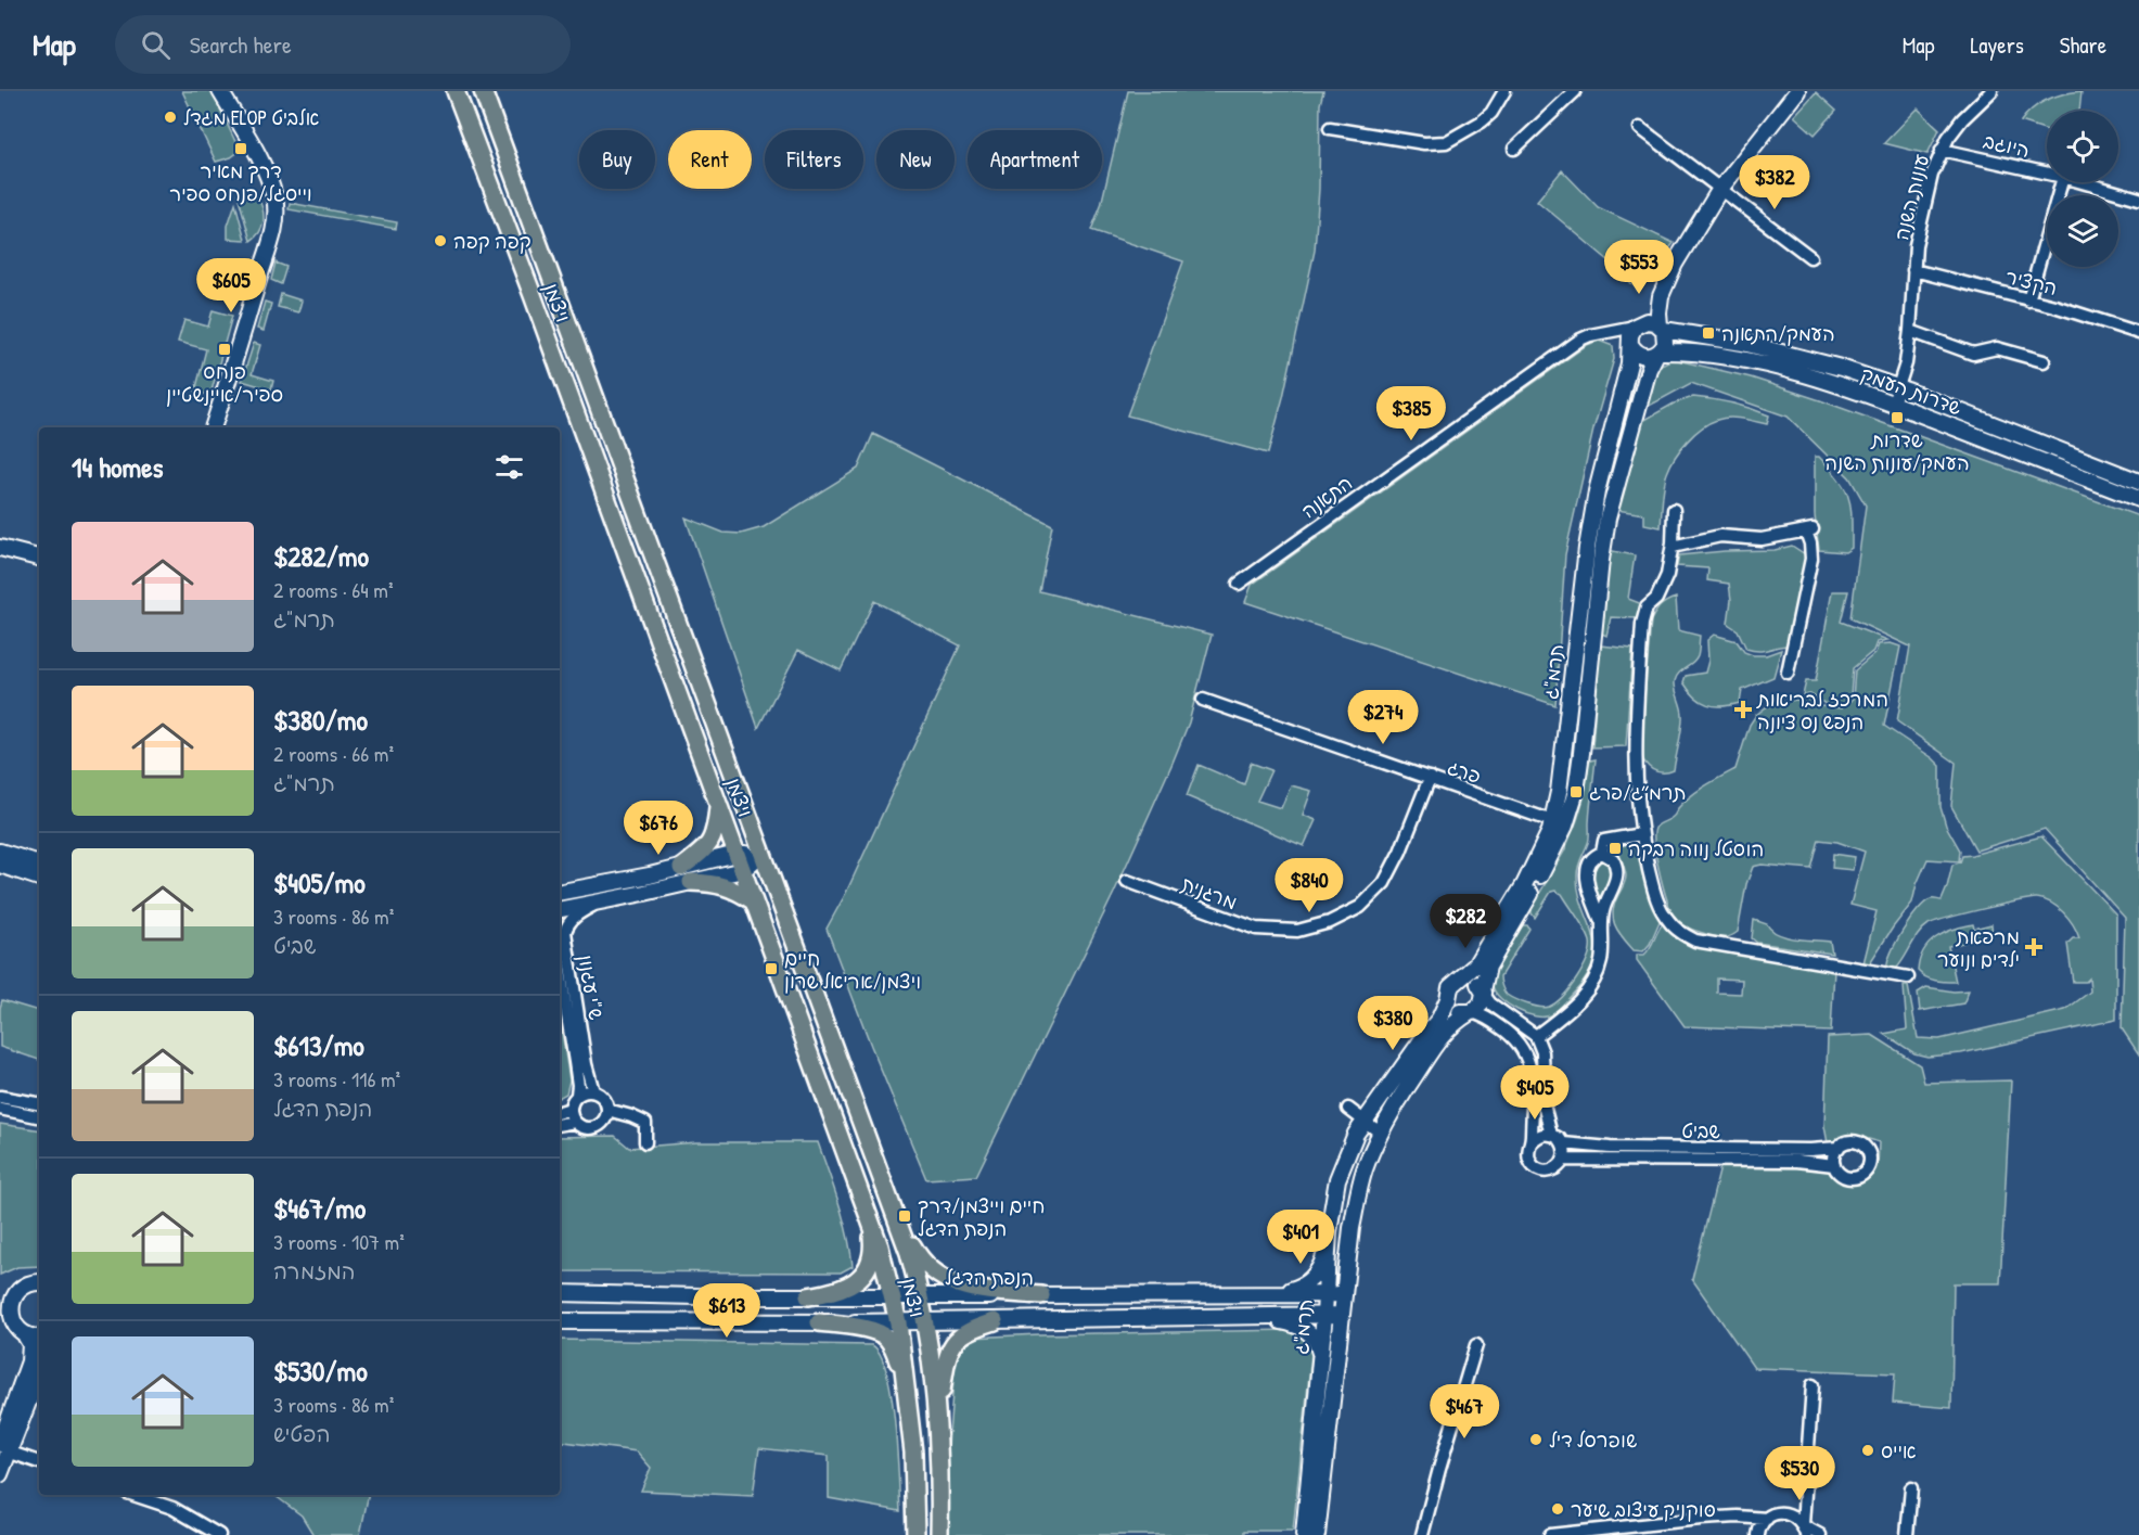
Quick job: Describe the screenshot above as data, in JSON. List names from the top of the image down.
{
  "streets": {
    "main road": ["ויצמן"],
    "street": [
      "היוגב",
      "עונות השנה",
      "הקציר",
      "שדרות העמק",
      "התאנה",
      "תרמ\"ג",
      "פרג",
      "מרגנית",
      "ש\"י עגנון",
      "שביט",
      "הנפת הדגל"
    ]
  },
  "crossings": [
    ["היוגב", "עונות השנה"],
    ["עונות השנה", "הקציר"],
    ["עונות השנה", "שדרות העמק"],
    ["ויצמן", "הנפת הדגל"],
    ["שדרות העמק", "התאנה"],
    ["שדרות העמק", "תרמ\"ג"],
    ["התאנה", "תרמ\"ג"],
    ["תרמ\"ג", "פרג"],
    ["תרמ\"ג", "הנפת הדגל"],
    ["פרג", "מרגנית"]
  ],
  "places": {
    "other": [
      "מגדל ELOP אלביט",
      "קפה קפה",
      "שופרסל דיל",
      "אייס",
      "סוקניק עיצוב שיער"
    ],
    "transit": [
      "דרך מאיר וייסגל/פנחס ספיר",
      "העמק/התאנה",
      "פנחס ספיר/איינשטיין",
      "שדרות העמק/עונות השנה",
      "תרמ״ג/פרג",
      "הוסטל נווה רבקה",
      "חיים ויצמן/אריאל שרון",
      "חיים וייצמן/דרך הנפת הדגל"
    ],
    "health": ["המרכז לבריאות הנפש נס ציונה", "מרפאת ילדים ונוער"]
  },
  "page": {
    "header": "Map",
    "search": "Search here",
    "nav": ["Map", "Layers", "Share"],
    "chip": [
      "Buy",
      "Rent",
      "Filters",
      "New",
      "Apartment"
    ],
    "price": [
      "$382",
      "$553",
      "$605",
      "$385",
      "$274",
      "$676",
      "$840",
      "$282",
      "$380",
      "$405",
      "$401",
      "$613",
      "$467",
      "$530"
    ],
    "heading": "14 homes",
    "list": [
      {
        "name": "$282/mo",
        "note": "2 rooms · 64 m² · תרמ\"ג"
      },
      {
        "name": "$380/mo",
        "note": "2 rooms · 66 m² · תרמ\"ג"
      },
      {
        "name": "$405/mo",
        "note": "3 rooms · 86 m² · שביט"
      },
      {
        "name": "$613/mo",
        "note": "3 rooms · 116 m² · הנפת הדגל"
      },
      {
        "name": "$467/mo",
        "note": "3 rooms · 107 m² · המזמרה"
      },
      {
        "name": "$530/mo",
        "note": "3 rooms · 86 m² · הפטיש"
      }
    ]
  }
}
